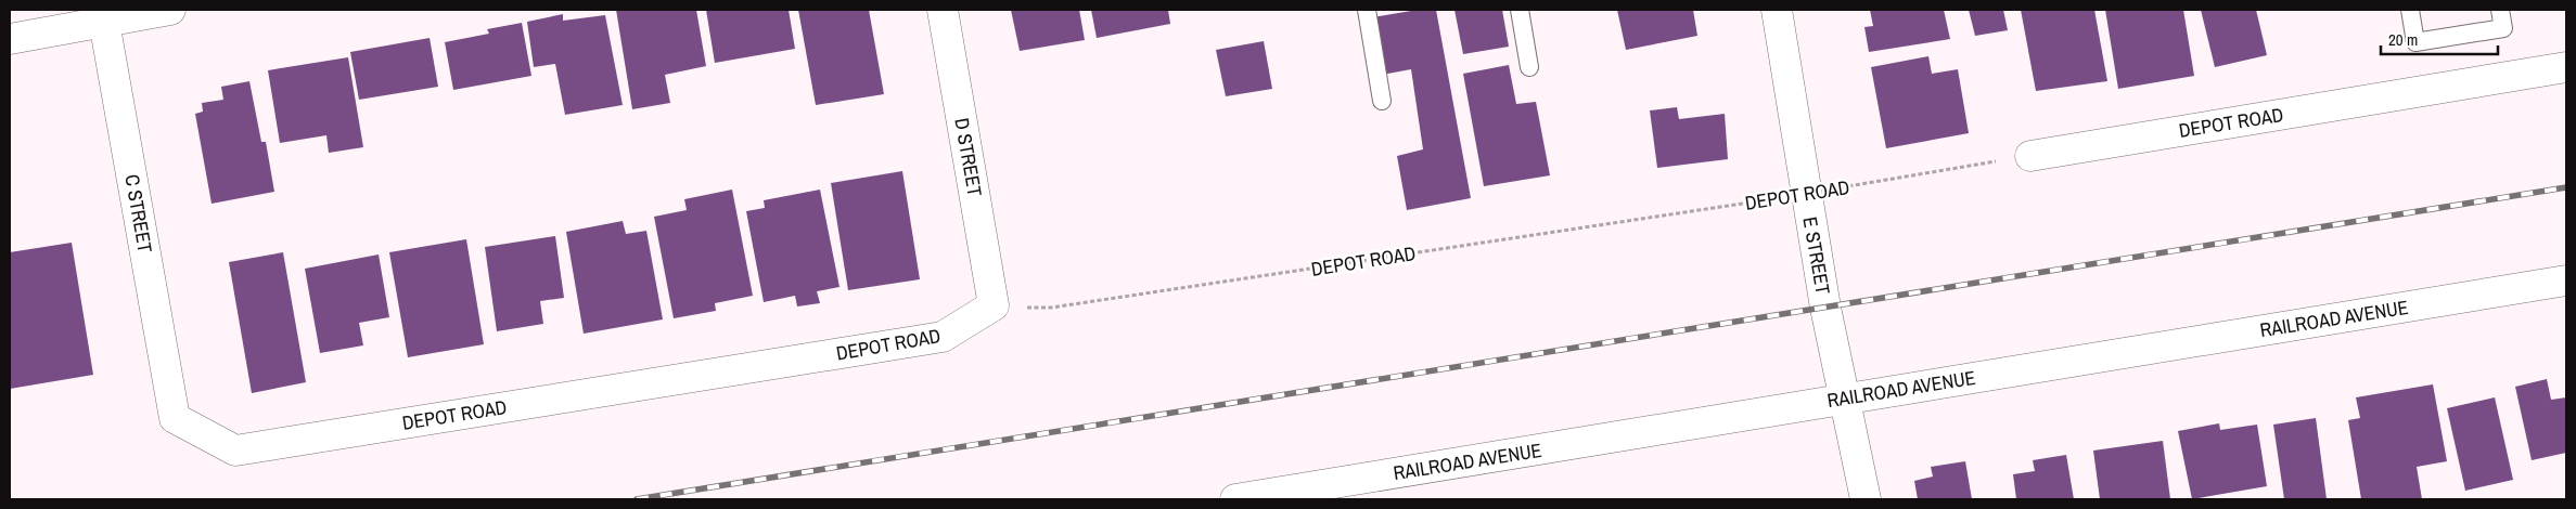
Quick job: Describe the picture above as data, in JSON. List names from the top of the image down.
{
  "streets": {
    "street": [
      "DEPOT ROAD",
      "D STREET",
      "C STREET",
      "E STREET",
      "RAILROAD AVENUE"
    ]
  },
  "crossings": [
    ["DEPOT ROAD", "D STREET"],
    ["DEPOT ROAD", "C STREET"],
    ["DEPOT ROAD", "E STREET"],
    ["E STREET", "RAILROAD AVENUE"]
  ],
  "scale_bar": "20 m"
}
